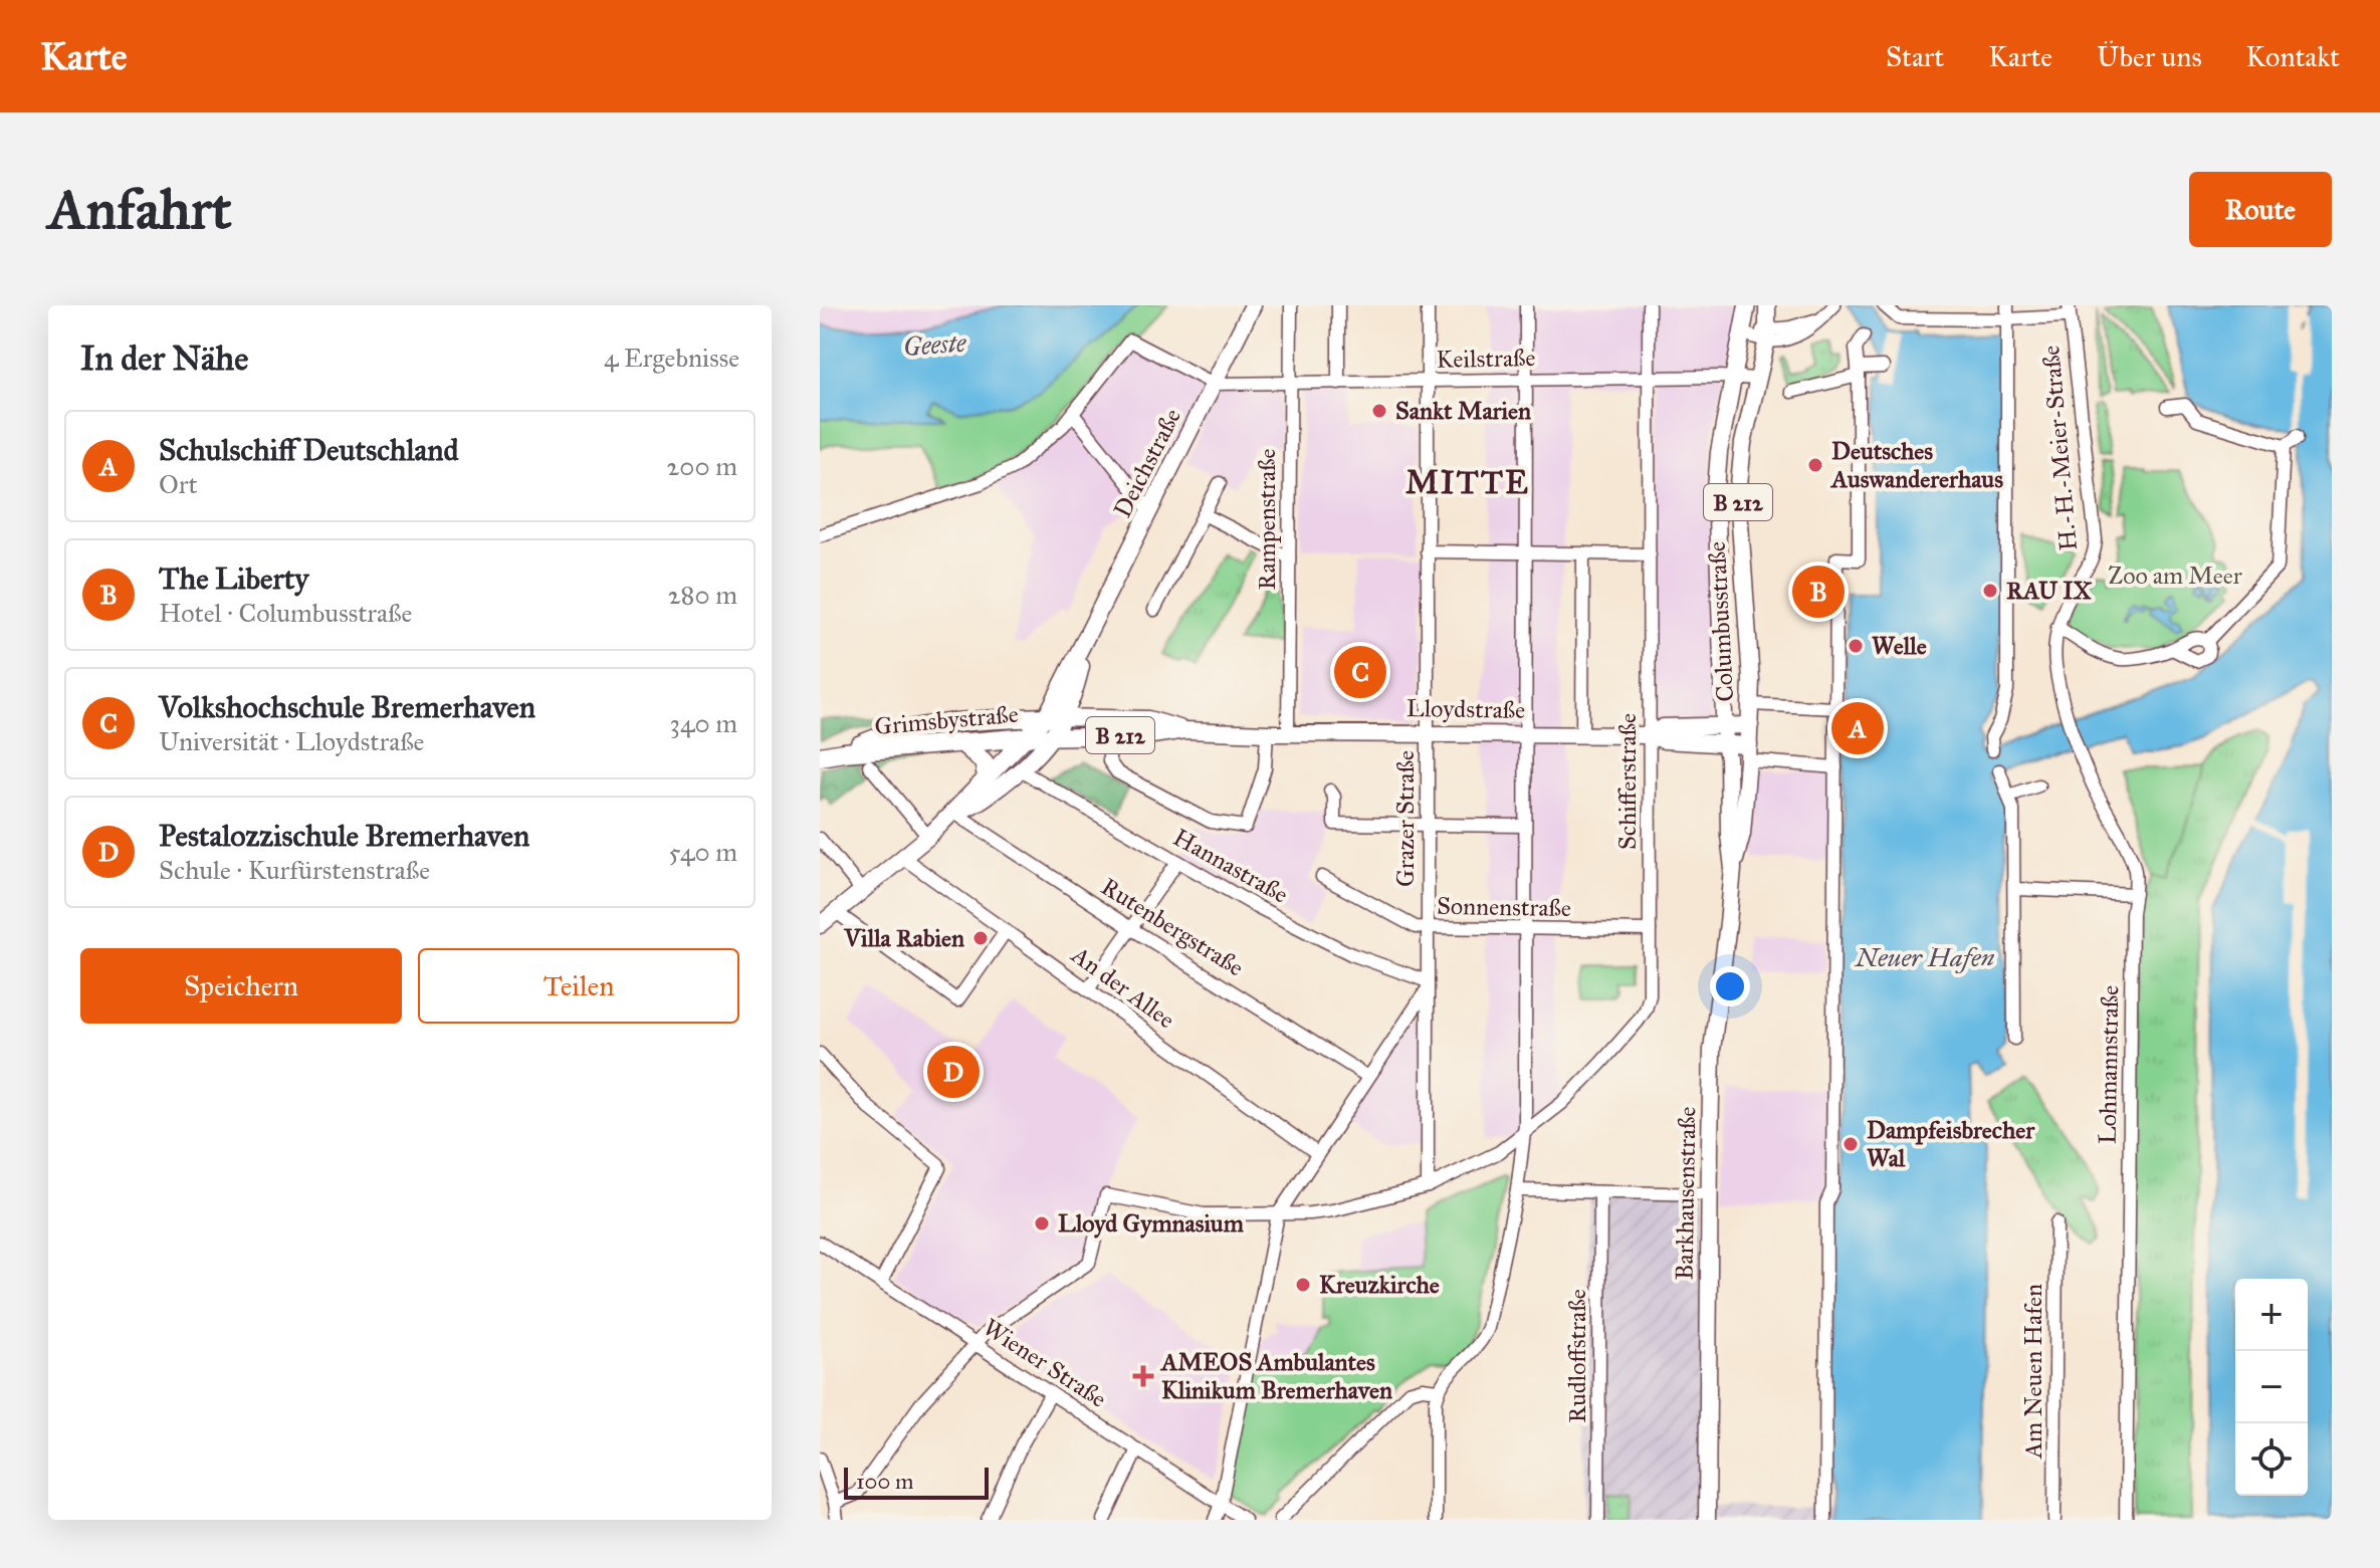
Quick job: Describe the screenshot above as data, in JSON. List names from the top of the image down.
{
  "streets": {
    "highway": ["Grimsbystraße"],
    "main road": [
      "Deichstraße",
      "B 212",
      "Columbusstraße",
      "Lloydstraße",
      "Barkhausenstraße"
    ],
    "street": [
      "Keilstraße",
      "H.-H.-Meier-Straße",
      "Rampenstraße",
      "Schifferstraße",
      "Grazer Straße",
      "Hannastraße",
      "Sonnenstraße",
      "Rutenbergstraße",
      "An der Allee",
      "Lohmannstraße",
      "Rudloffstraße",
      "Wiener Straße",
      "Am Neuen Hafen"
    ]
  },
  "crossings": [
    ["Keilstraße", "Deichstraße"],
    ["Keilstraße", "Rampenstraße"],
    ["Keilstraße", "Columbusstraße"],
    ["Keilstraße", "Schifferstraße"],
    ["Keilstraße", "Grazer Straße"],
    ["H.-H.-Meier-Straße", "Lohmannstraße"],
    ["Deichstraße", "B 212"],
    ["Deichstraße", "Lloydstraße"],
    ["Deichstraße", "Grimsbystraße"],
    ["Deichstraße", "Hannastraße"],
    ["Deichstraße", "Rutenbergstraße"],
    ["B 212", "Lloydstraße"],
    ["B 212", "Grimsbystraße"],
    ["Rampenstraße", "Lloydstraße"],
    ["Columbusstraße", "Lloydstraße"],
    ["Columbusstraße", "Barkhausenstraße"],
    ["Lloydstraße", "Grimsbystraße"],
    ["Lloydstraße", "Schifferstraße"],
    ["Lloydstraße", "Grazer Straße"],
    ["Lloydstraße", "Barkhausenstraße"],
    ["Schifferstraße", "Grazer Straße"],
    ["Schifferstraße", "Sonnenstraße"],
    ["Schifferstraße", "Wiener Straße"],
    ["Grazer Straße", "Hannastraße"],
    ["Grazer Straße", "Sonnenstraße"]
  ],
  "districts": ["MITTE"],
  "water": ["Geeste", "Neuer Hafen"],
  "parks": ["Zoo am Meer"],
  "places": {
    "other": [
      "Sankt Marien",
      "Deutsches Auswandererhaus",
      "RAU IX",
      "Welle",
      "Villa Rabien",
      "Dampfeisbrecher Wal",
      "Lloyd Gymnasium",
      "Kreuzkirche"
    ],
    "health": ["AMEOS Ambulantes Klinikum Bremerhaven"]
  },
  "scale_bar": "100 m",
  "page": {
    "header": "Karte",
    "nav": [
      "Start",
      "Karte",
      "Über uns",
      "Kontakt"
    ],
    "buttons": [
      "Route",
      ["Speichern", "Teilen"]
    ],
    "title": "Anfahrt",
    "heading": ["In der Nähe", "4 Ergebnisse"],
    "list": [
      {
        "mark": "A",
        "name": "Schulschiff Deutschland",
        "note": "Ort",
        "value": "200 m"
      },
      {
        "mark": "B",
        "name": "The Liberty",
        "note": "Hotel · Columbusstraße",
        "value": "280 m"
      },
      {
        "mark": "C",
        "name": "Volkshochschule Bremerhaven",
        "note": "Universität · Lloydstraße",
        "value": "340 m"
      },
      {
        "mark": "D",
        "name": "Pestalozzischule Bremerhaven",
        "note": "Schule · Kurfürstenstraße",
        "value": "540 m"
      }
    ],
    "pins": [
      "B",
      "C",
      "A",
      "D"
    ],
    "map_buttons": ["+", "−"],
    "scale": "100 m"
  }
}
